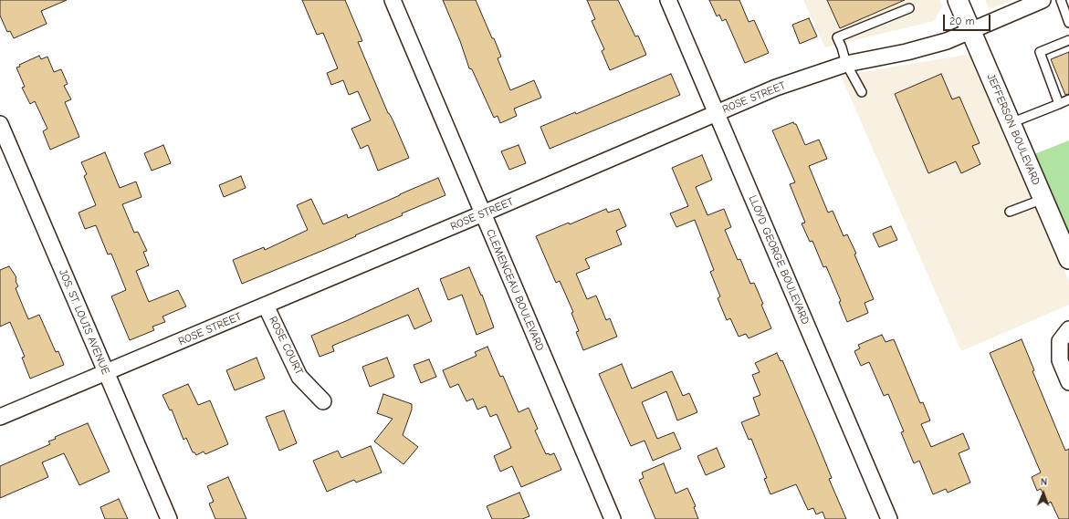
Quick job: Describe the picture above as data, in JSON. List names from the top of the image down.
{
  "streets": {
    "street": [
      "ROSE STREET",
      "JEFFERSON BOULEVARD",
      "LLOYD GEORGE BOULEVARD",
      "CLEMENCEAU BOULEVARD",
      "JOS. ST. LOUIS AVENUE",
      "ROSE COURT"
    ]
  },
  "crossings": [
    ["ROSE STREET", "JEFFERSON BOULEVARD"],
    ["ROSE STREET", "LLOYD GEORGE BOULEVARD"],
    ["ROSE STREET", "CLEMENCEAU BOULEVARD"],
    ["ROSE STREET", "JOS. ST. LOUIS AVENUE"],
    ["ROSE STREET", "ROSE COURT"]
  ],
  "scale_bar": "20 m",
  "north": "top"
}
